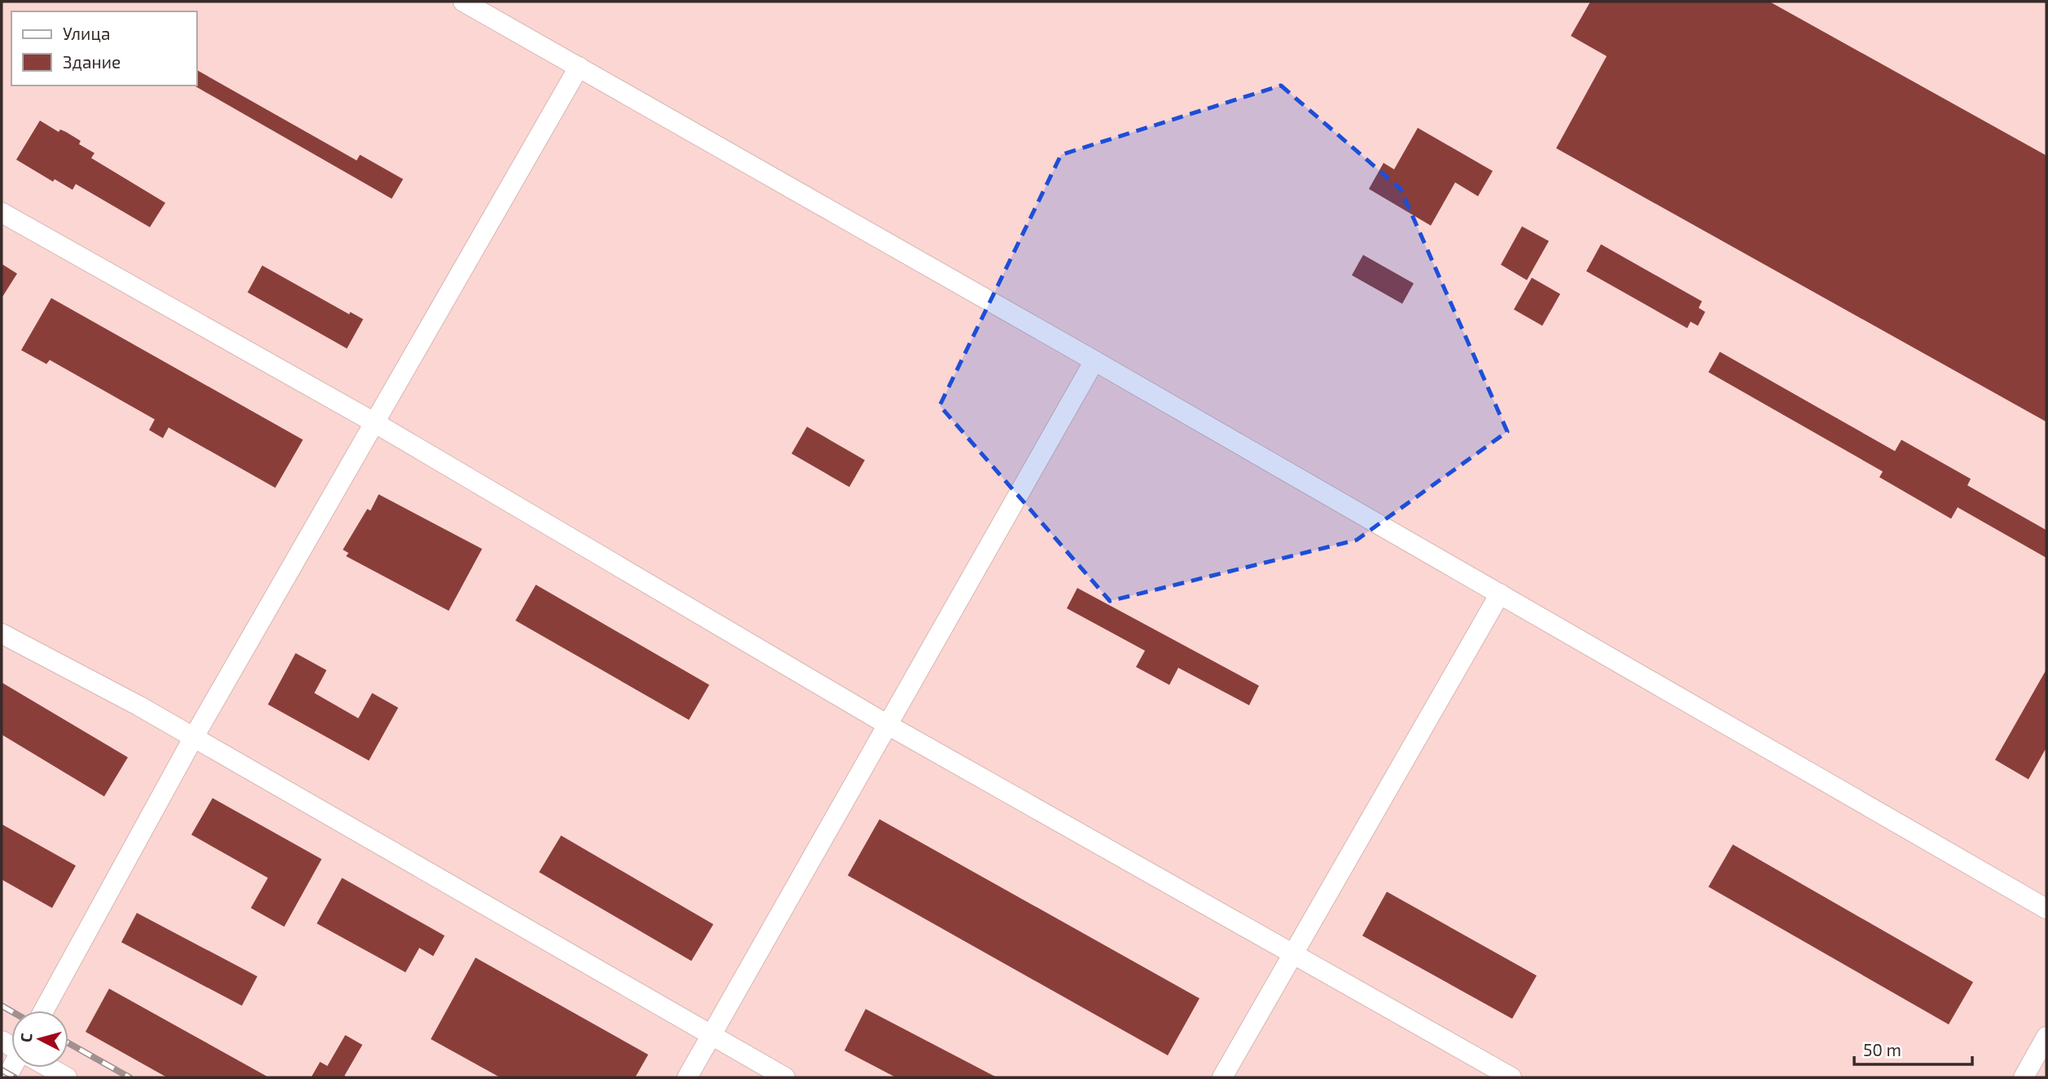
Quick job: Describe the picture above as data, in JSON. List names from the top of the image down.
{
  "legend": ["Улица", "Здание"],
  "scale_bar": "50 m",
  "north": "left"
}
